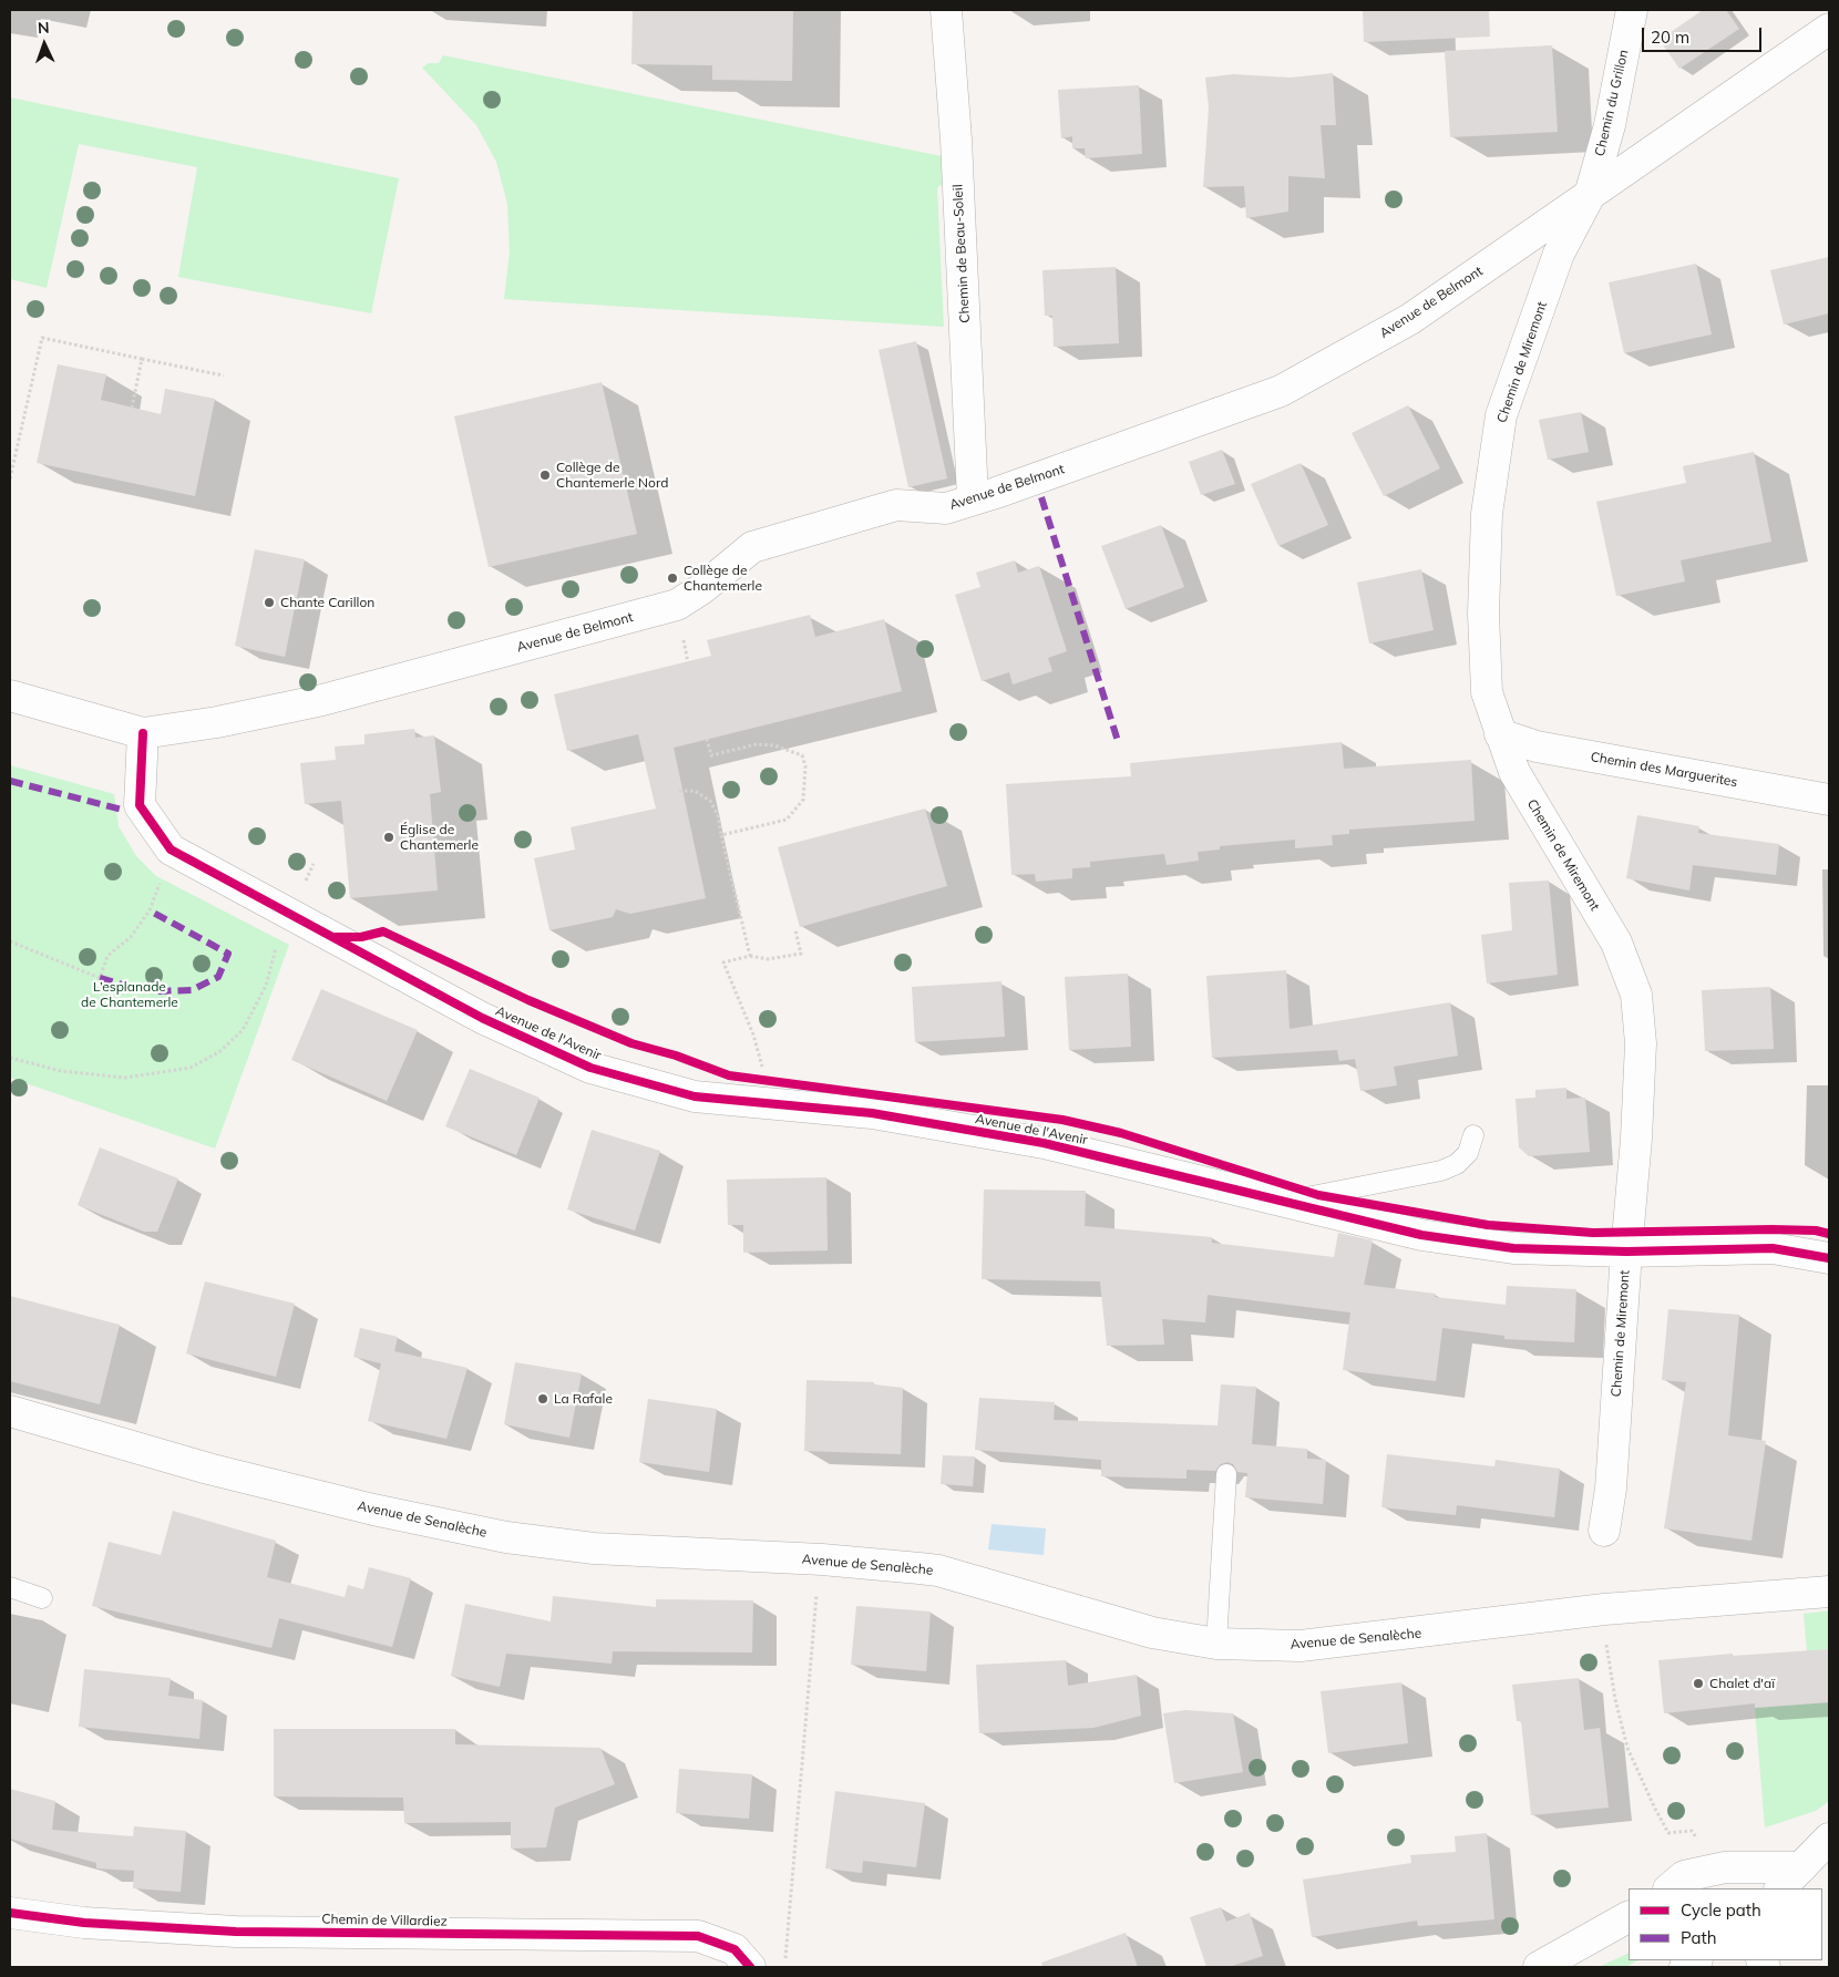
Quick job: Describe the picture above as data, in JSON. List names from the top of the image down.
{
  "streets": {
    "street": [
      "Chemin du Grillon",
      "Chemin de Beau-Soleil",
      "Avenue de Belmont",
      "Chemin de Miremont",
      "Chemin des Marguerites",
      "Avenue de l'Avenir",
      "Avenue de Senalèche",
      "Chemin de Villardiez"
    ]
  },
  "crossings": [
    ["Chemin du Grillon", "Avenue de Belmont"],
    ["Chemin du Grillon", "Chemin de Miremont"],
    ["Chemin de Beau-Soleil", "Avenue de Belmont"],
    ["Avenue de Belmont", "Chemin de Miremont"],
    ["Avenue de Belmont", "Avenue de l'Avenir"],
    ["Chemin de Miremont", "Chemin des Marguerites"],
    ["Chemin de Miremont", "Avenue de l'Avenir"]
  ],
  "parks": ["L’esplanade de Chantemerle"],
  "places": [
    "Collège de Chantemerle Nord",
    "Collège de Chantemerle",
    "Chante Carillon",
    "Église de Chantemerle",
    "La Rafale",
    "Chalet d'aï"
  ],
  "legend": ["Cycle path", "Path"],
  "scale_bar": "20 m",
  "north": "top"
}
